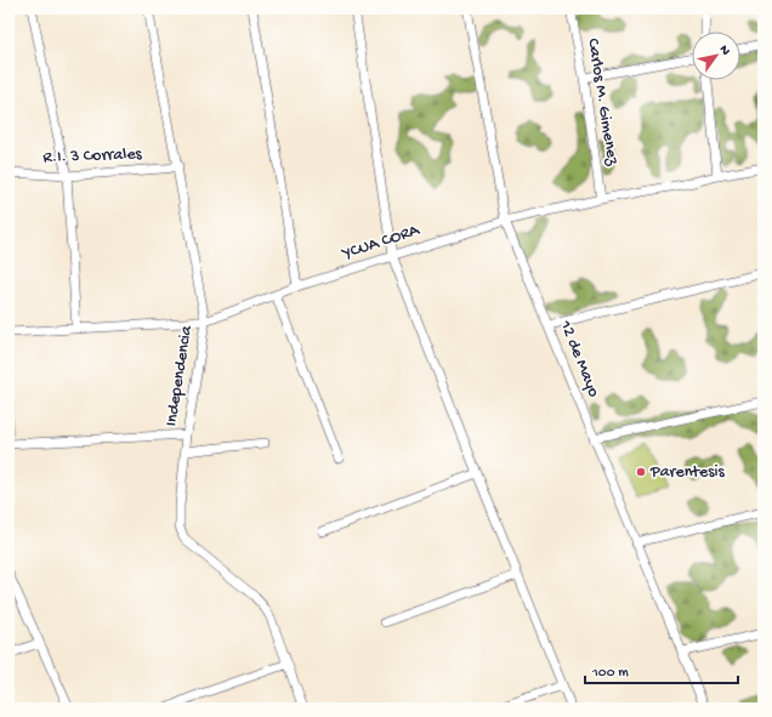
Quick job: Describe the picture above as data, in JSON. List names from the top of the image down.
{
  "streets": {
    "street": [
      "Carlos M. Gimenez",
      "R.I. 3 Corrales",
      "YCUA CORA",
      "12 de Mayo",
      "Independencia"
    ]
  },
  "crossings": [
    ["Carlos M. Gimenez", "YCUA CORA"],
    ["R.I. 3 Corrales", "Independencia"],
    ["YCUA CORA", "12 de Mayo"],
    ["YCUA CORA", "Independencia"]
  ],
  "places": ["Parentesis"],
  "scale_bar": "100 m",
  "north": "top right"
}
